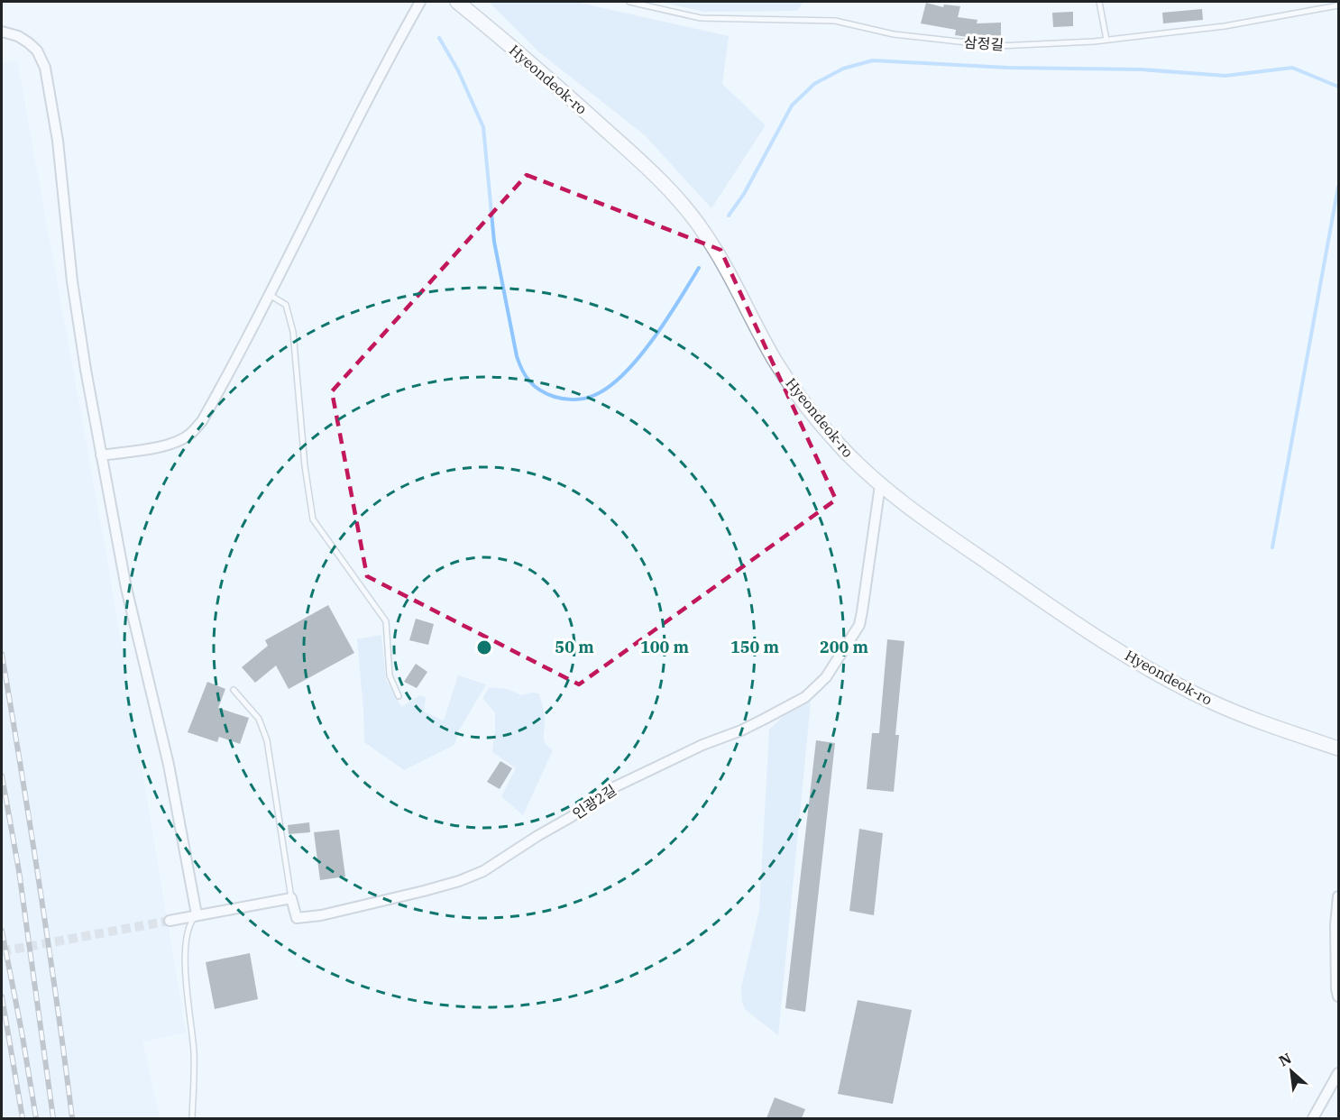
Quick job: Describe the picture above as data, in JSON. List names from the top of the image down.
{
  "streets": {
    "main road": ["Hyeondeok-ro"],
    "street": ["인광2길"],
    "lane": ["삼정길"]
  },
  "crossings": [
    ["Hyeondeok-ro", "인광2길"]
  ],
  "north": "top left",
  "rings": [
    "50 m",
    "100 m",
    "150 m",
    "200 m"
  ]
}
